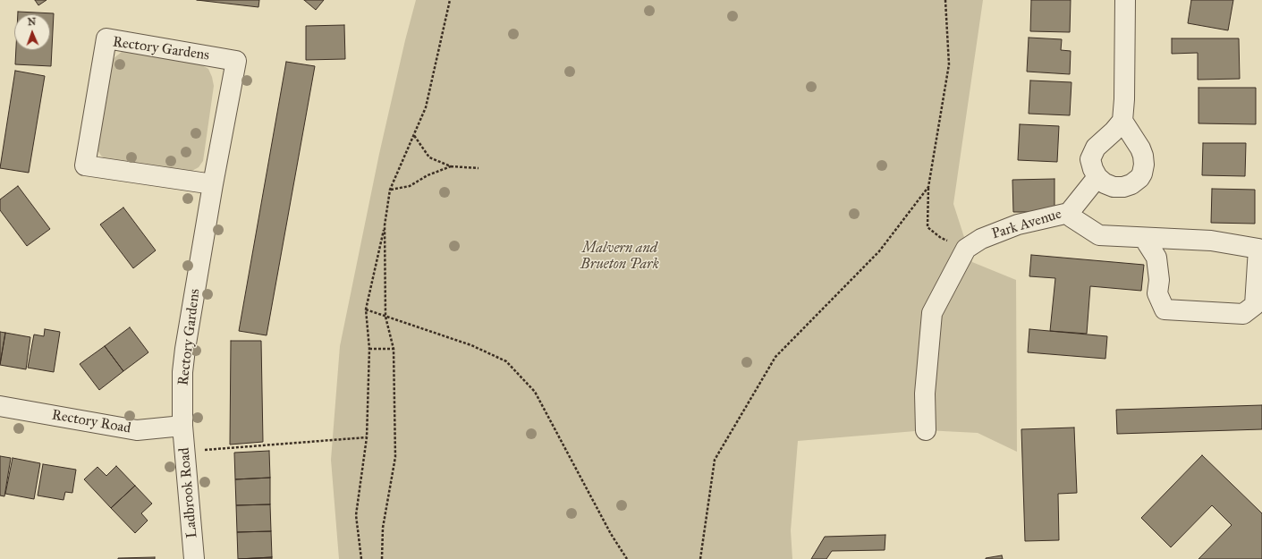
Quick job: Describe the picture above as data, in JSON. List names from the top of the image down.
{
  "streets": {
    "street": [
      "Rectory Gardens",
      "Park Avenue",
      "Rectory Road",
      "Ladbrook Road"
    ]
  },
  "crossings": [
    ["Rectory Gardens", "Rectory Road"],
    ["Rectory Gardens", "Ladbrook Road"],
    ["Rectory Road", "Ladbrook Road"]
  ],
  "parks": ["Malvern and Brueton Park"],
  "north": "top"
}
